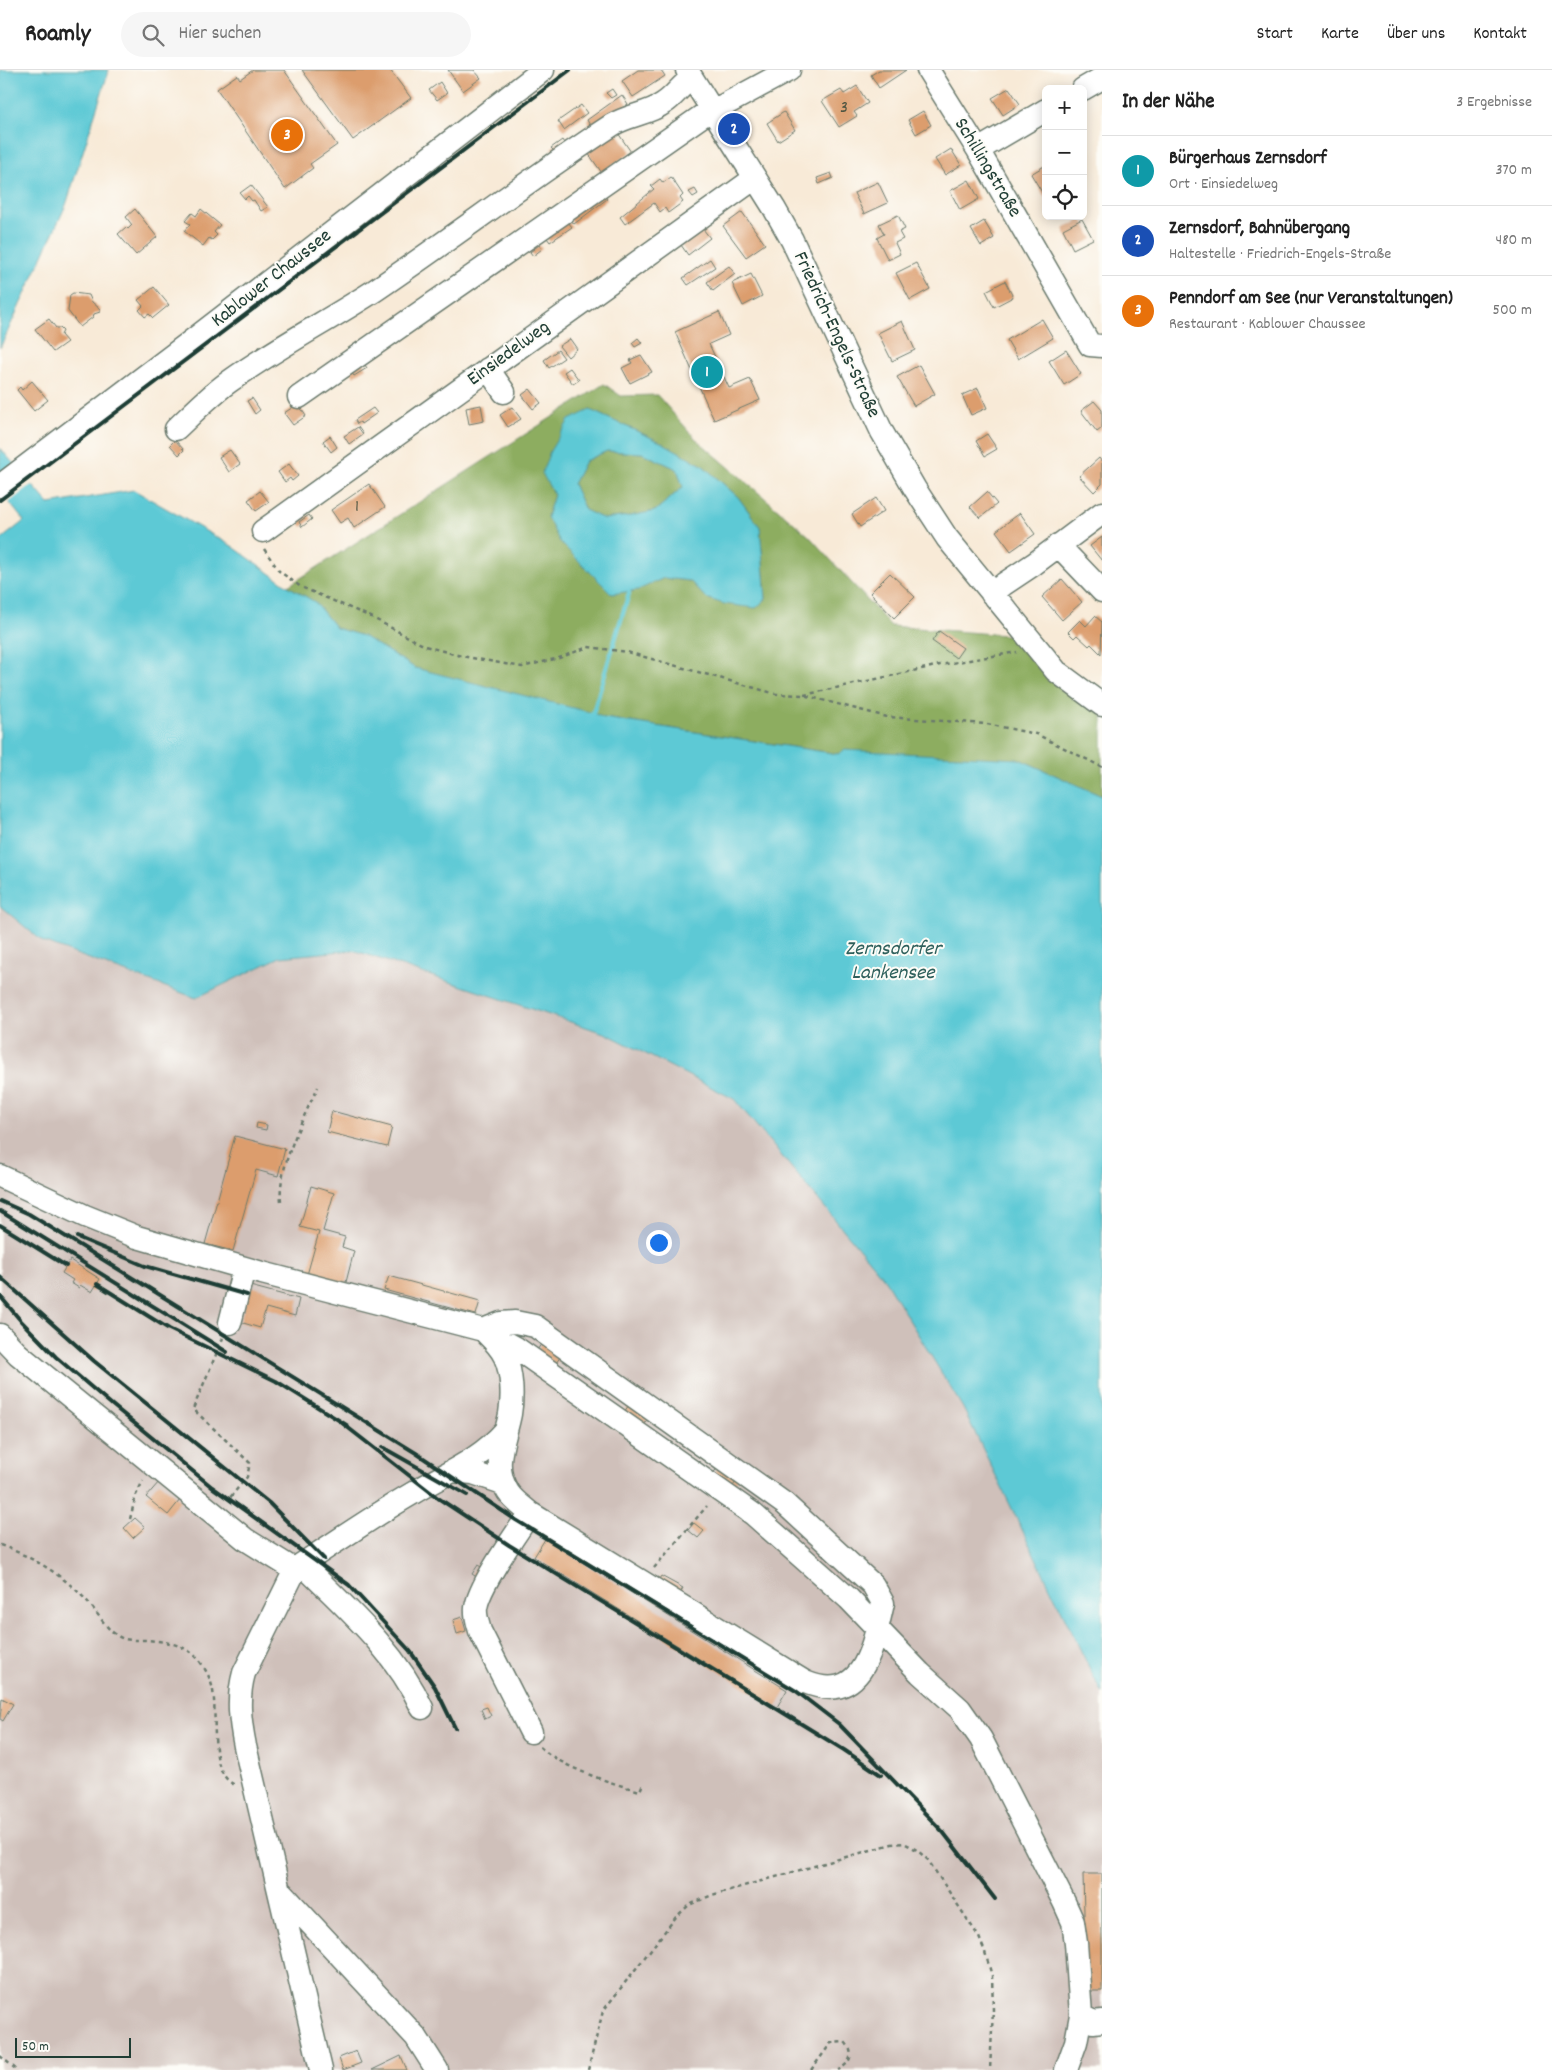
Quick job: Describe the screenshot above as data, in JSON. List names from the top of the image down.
{
  "streets": {
    "street": [
      "Schillingstraße",
      "Kablower Chaussee",
      "Friedrich-Engels-Straße",
      "Einsiedelweg"
    ]
  },
  "crossings": [
    ["Friedrich-Engels-Straße", "Einsiedelweg"]
  ],
  "water": ["Zernsdorfer Lankensee"],
  "house_numbers": ["3", "1"],
  "scale_bar": "50 m",
  "page": {
    "header": "Roamly",
    "search": "Hier suchen",
    "nav": [
      "Start",
      "Karte",
      "Über uns",
      "Kontakt"
    ],
    "heading": ["In der Nähe", "3 Ergebnisse"],
    "map_buttons": ["+", "−"],
    "pins": ["2", "3", "1"],
    "list": [
      {
        "mark": "1",
        "name": "Bürgerhaus Zernsdorf",
        "note": "Ort · Einsiedelweg",
        "value": "370 m"
      },
      {
        "mark": "2",
        "name": "Zernsdorf, Bahnübergang",
        "note": "Haltestelle · Friedrich-Engels-Straße",
        "value": "480 m"
      },
      {
        "mark": "3",
        "name": "Penndorf am See (nur Veranstaltungen)",
        "note": "Restaurant · Kablower Chaussee",
        "value": "500 m"
      }
    ],
    "scale": "50 m"
  }
}
